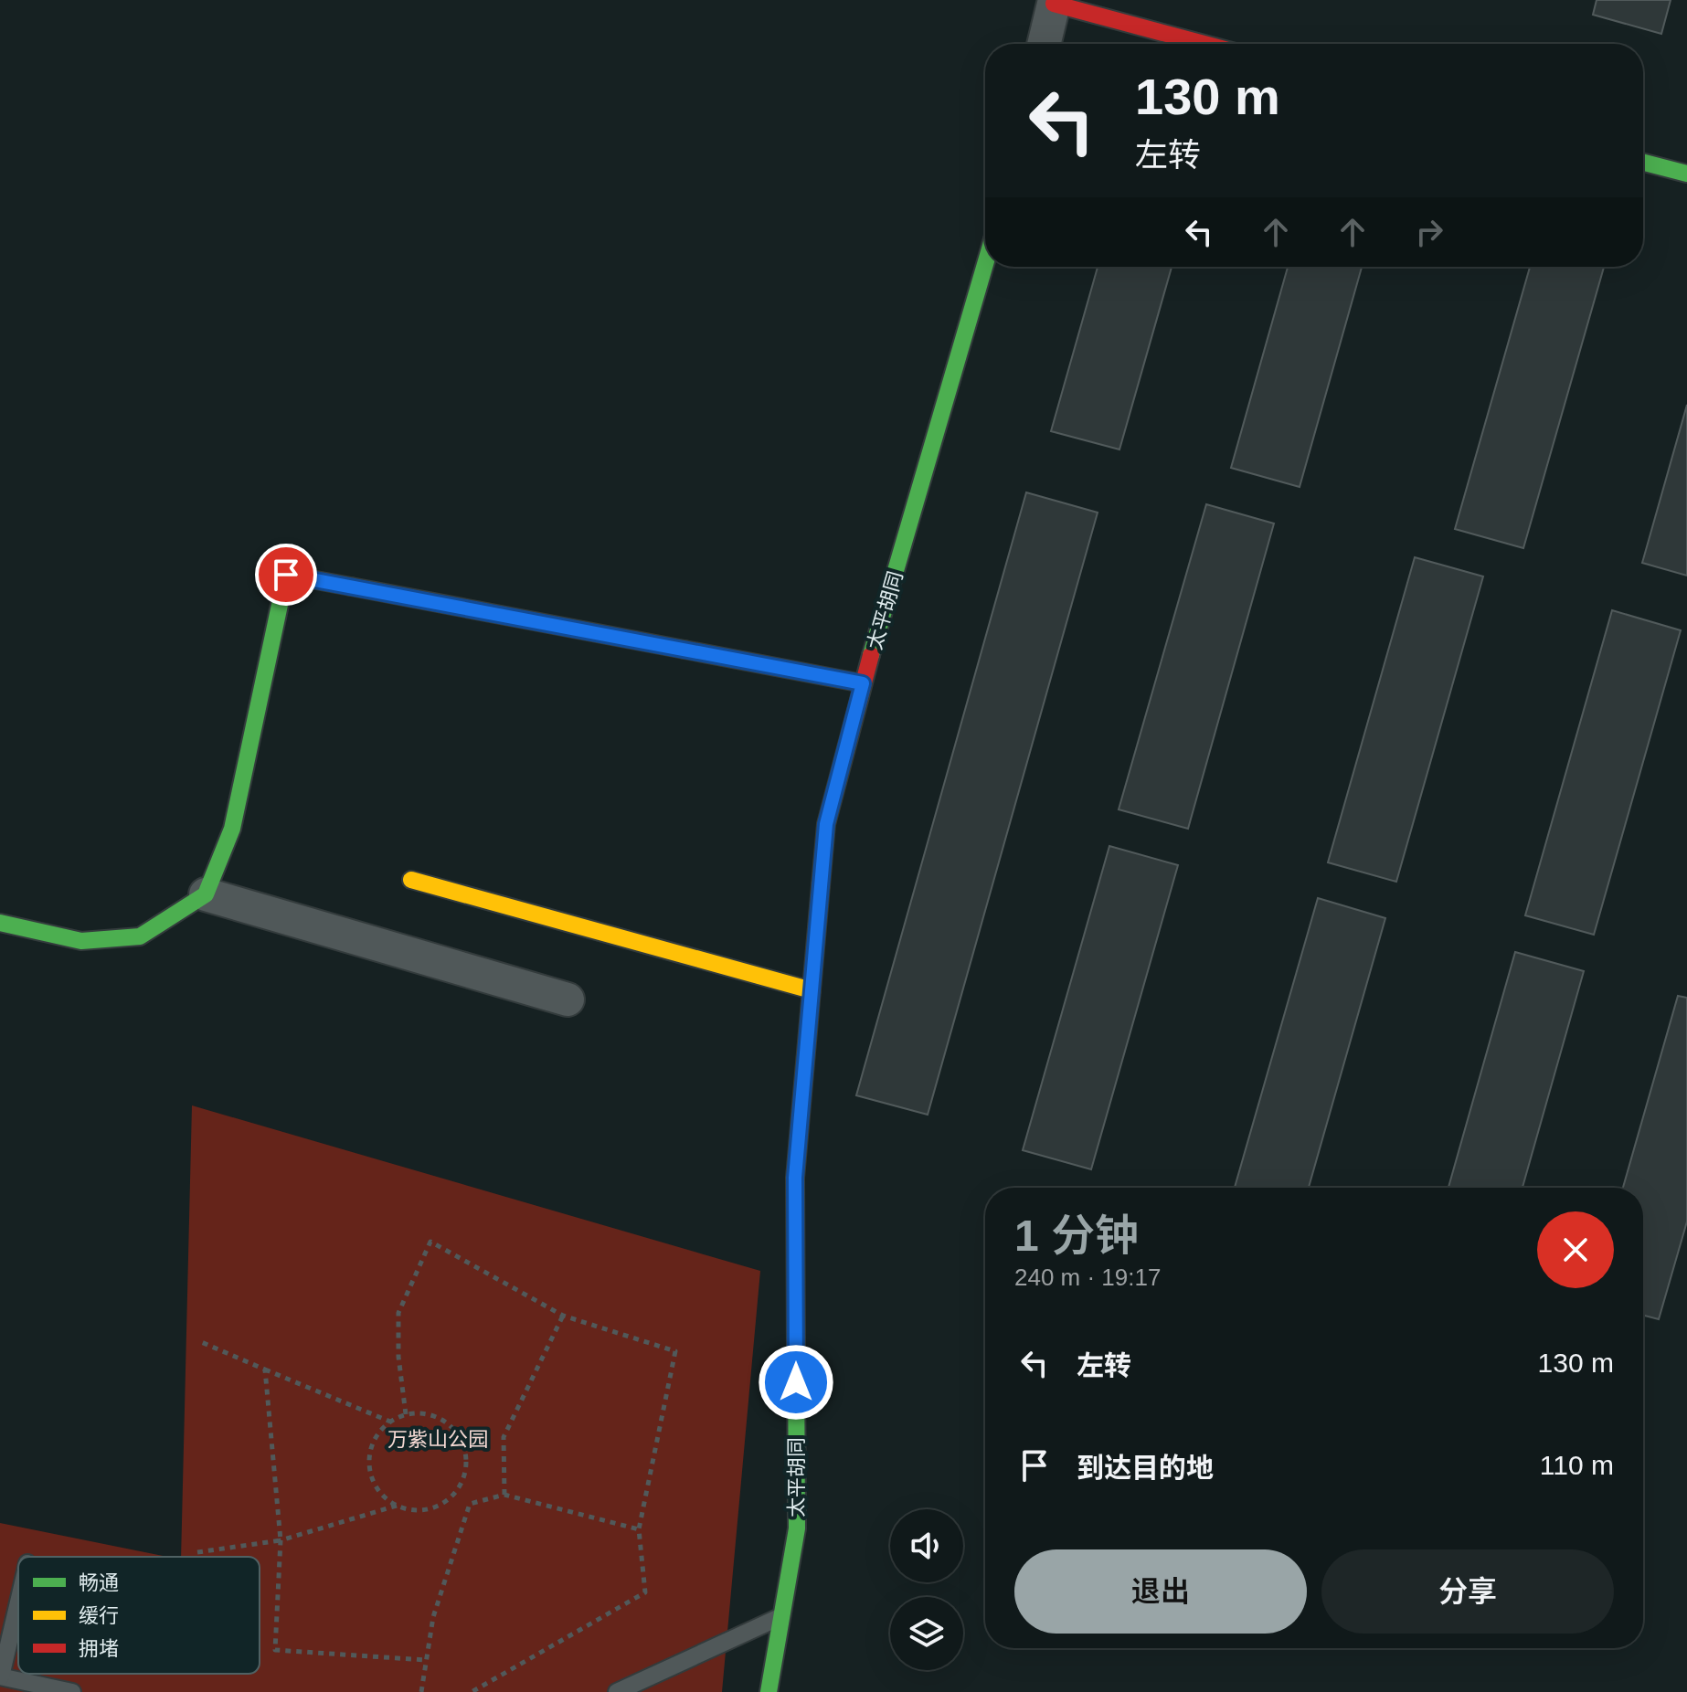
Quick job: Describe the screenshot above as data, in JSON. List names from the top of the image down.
{
  "streets": {
    "street": ["太平胡同"]
  },
  "parks": ["万紫山公园"],
  "legend": ["畅通", "缓行", "拥堵"],
  "page": {
    "turn": ["130 m", "左转"],
    "heading": ["1 分钟", "240 m · 19:17"],
    "list": [
      {
        "name": "左转",
        "value": "130 m"
      },
      {
        "name": "到达目的地",
        "value": "110 m"
      }
    ],
    "buttons": ["退出", "分享"]
  }
}
